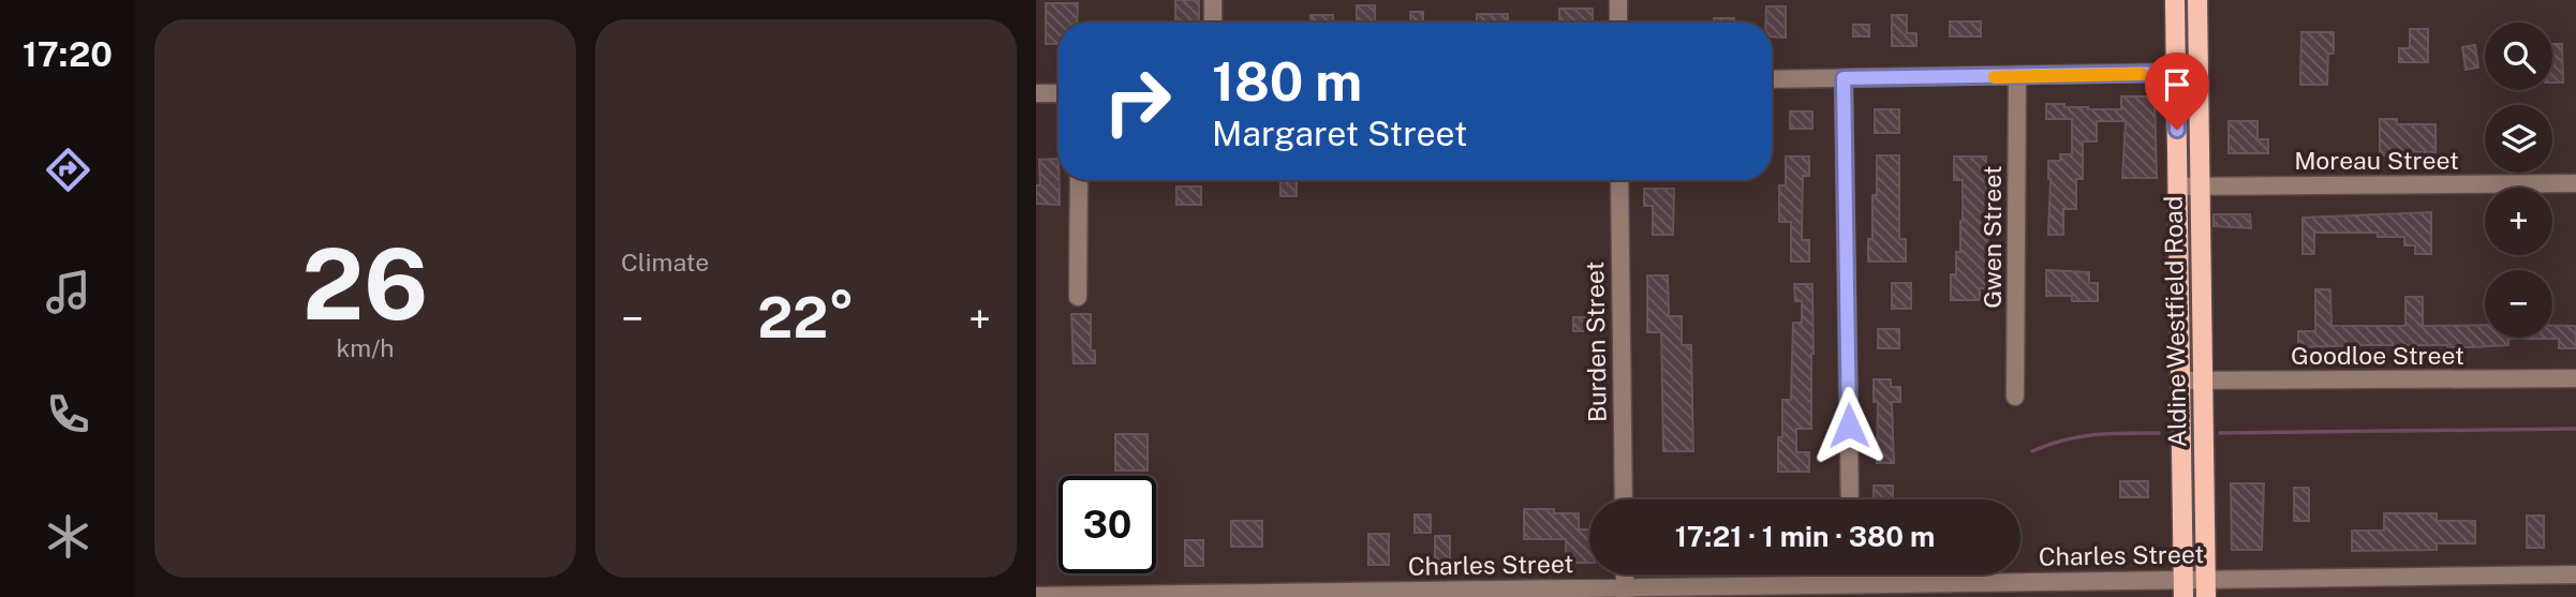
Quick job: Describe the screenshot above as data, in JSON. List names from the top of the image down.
{
  "streets": {
    "main road": ["Aldine Westfield Road"],
    "street": [
      "Moreau Street",
      "Gwen Street",
      "Burden Street",
      "Goodloe Street",
      "Charles Street"
    ]
  },
  "crossings": [
    ["Moreau Street", "Aldine Westfield Road"],
    ["Aldine Westfield Road", "Goodloe Street"],
    ["Aldine Westfield Road", "Charles Street"]
  ],
  "page": {
    "tabs": "17:20",
    "tile": [
      ["26", "km/h"],
      "Climate"
    ],
    "map_buttons": ["+", "−"],
    "turn": ["180 m", "Margaret Street"],
    "heat": ["−", "22°", "+"],
    "limit": "30",
    "trip": "17:21 · 1 min · 380 m"
  }
}
